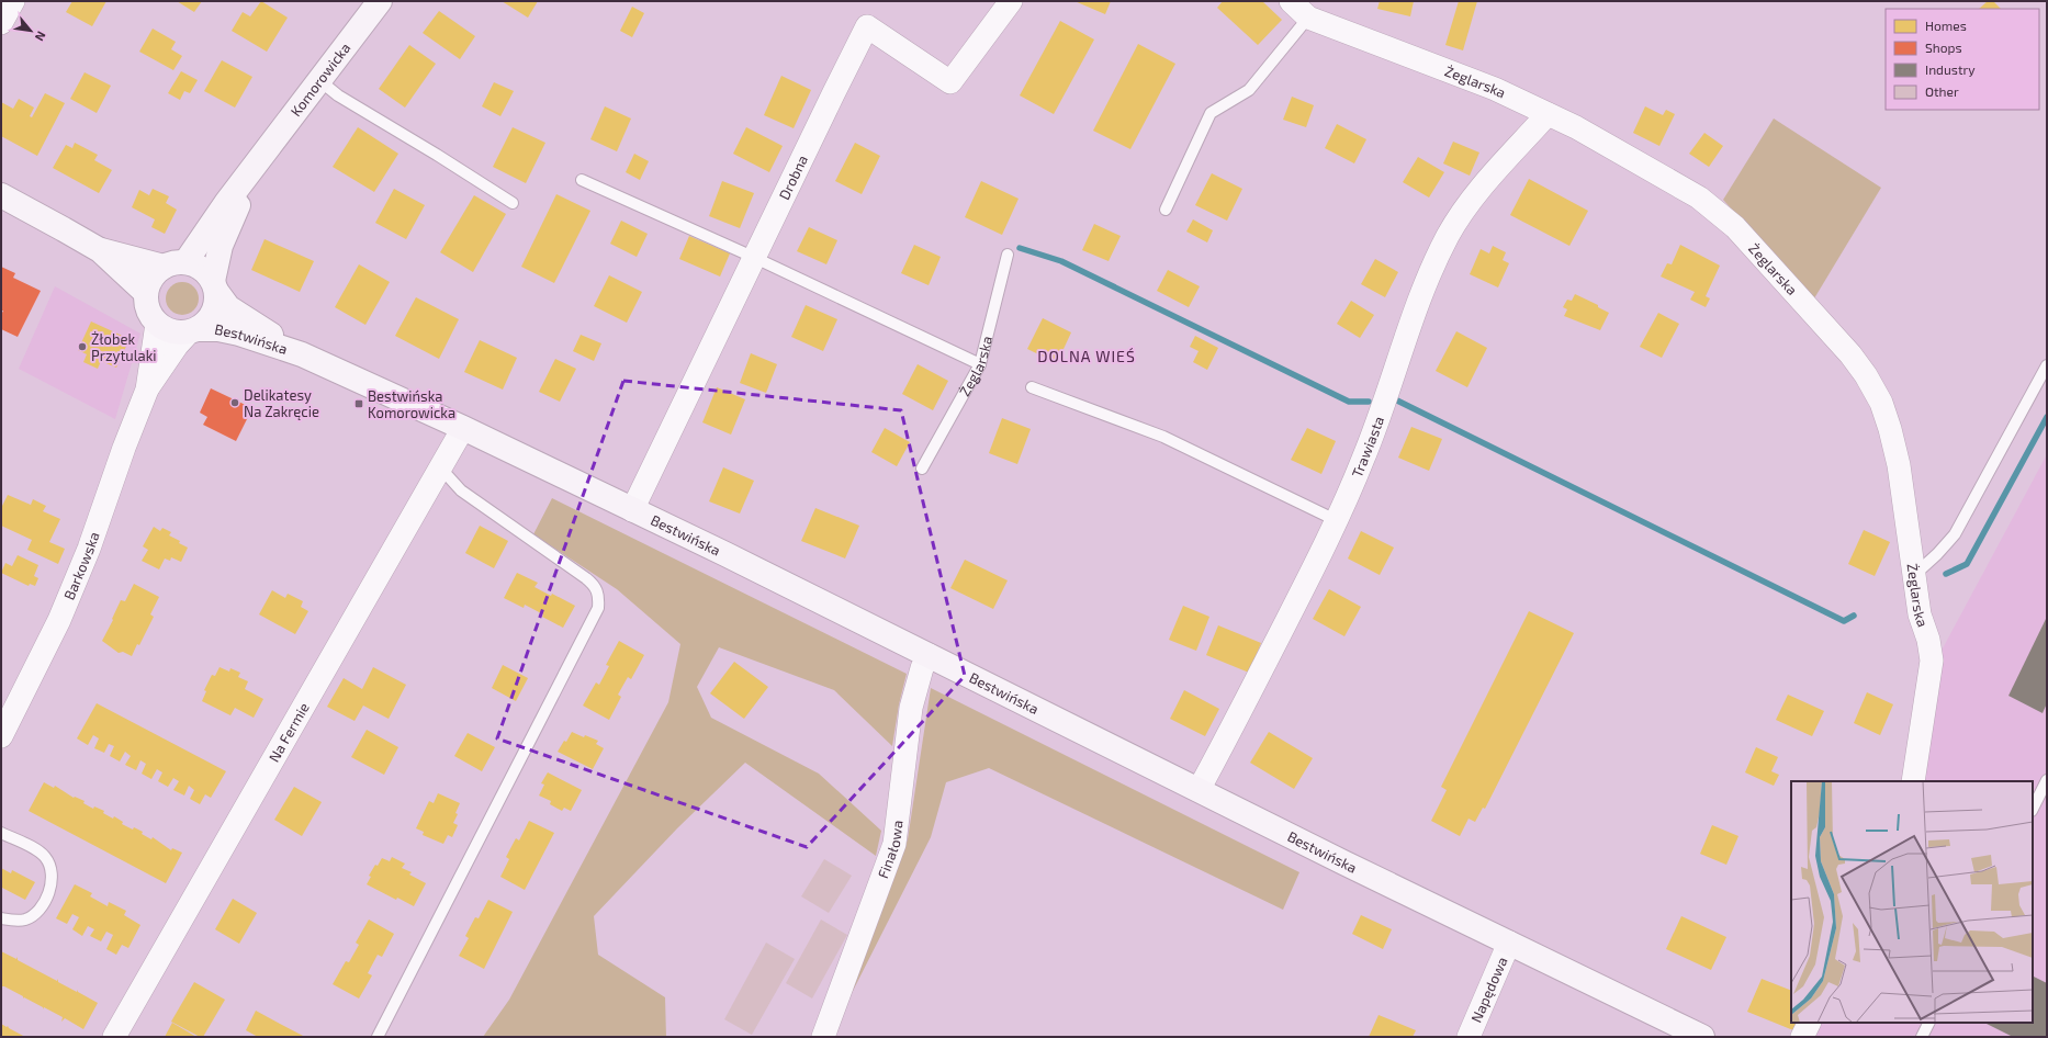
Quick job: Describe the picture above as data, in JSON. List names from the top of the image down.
{
  "streets": {
    "street": [
      "Komorowicka",
      "Żeglarska",
      "Drobna",
      "Bestwińska",
      "Trawiasta",
      "Barkowska",
      "Na Fermie",
      "Finałowa",
      "Napędowa"
    ]
  },
  "crossings": [
    ["Komorowicka", "Bestwińska"],
    ["Komorowicka", "Barkowska"],
    ["Żeglarska", "Trawiasta"],
    ["Drobna", "Bestwińska"],
    ["Bestwińska", "Trawiasta"],
    ["Bestwińska", "Barkowska"],
    ["Bestwińska", "Na Fermie"],
    ["Bestwińska", "Finałowa"],
    ["Bestwińska", "Napędowa"]
  ],
  "districts": ["DOLNA WIEŚ"],
  "places": {
    "other": ["Żłobek Przytulaki", "Delikatesy Na Zakręcie"],
    "transit": ["Bestwińska Komorowicka"]
  },
  "legend": [
    "Homes",
    "Shops",
    "Industry",
    "Other"
  ],
  "north": "bottom right"
}
